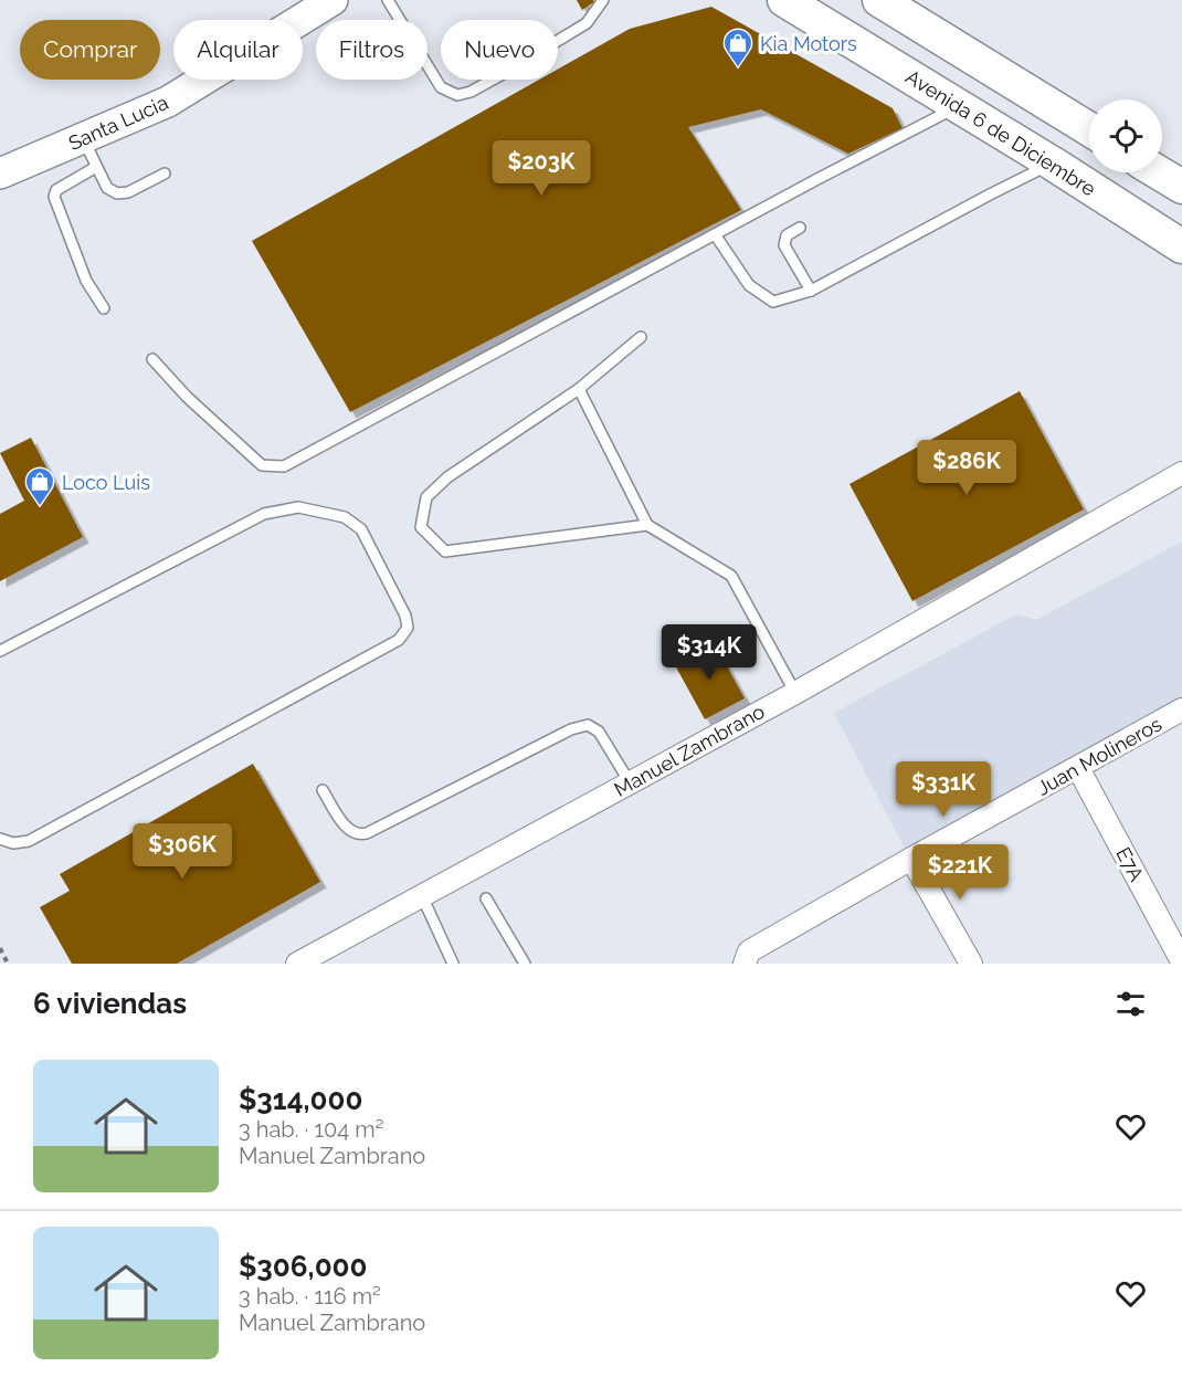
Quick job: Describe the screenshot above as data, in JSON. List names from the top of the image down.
{
  "streets": {
    "main road": ["Avenida 6 de Diciembre"],
    "street": [
      "Santa Lucia",
      "Manuel Zambrano",
      "Juan Molineros",
      "E7A"
    ]
  },
  "crossings": [
    ["Juan Molineros", "E7A"]
  ],
  "places": {
    "shop": ["Kia Motors", "Loco Luis"]
  },
  "page": {
    "chip": [
      "Comprar",
      "Alquilar",
      "Filtros",
      "Nuevo"
    ],
    "price": [
      "$203K",
      "$286K",
      "$314K",
      "$331K",
      "$306K",
      "$221K"
    ],
    "heading": "6 viviendas",
    "list": [
      {
        "name": "$314,000",
        "note": "3 hab. · 104 m² · Manuel Zambrano"
      },
      {
        "name": "$306,000",
        "note": "3 hab. · 116 m² · Manuel Zambrano"
      }
    ]
  }
}
